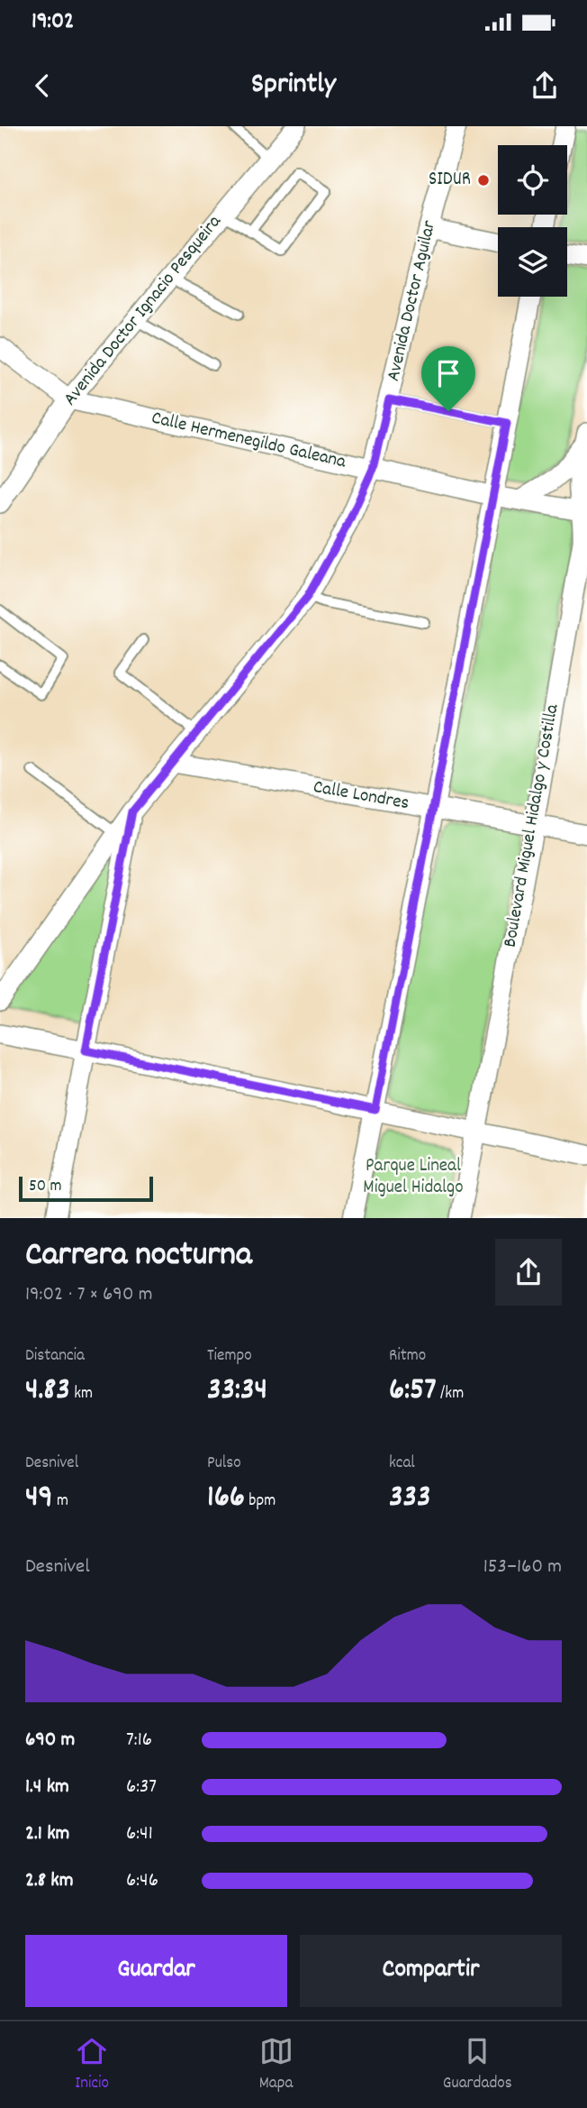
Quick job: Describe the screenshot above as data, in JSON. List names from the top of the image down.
{
  "streets": {
    "street": [
      "Avenida Doctor Aguilar",
      "Avenida Doctor Ignacio Pesqueira",
      "Calle Hermenegildo Galeana",
      "Calle Londres",
      "Boulevard Miguel Hidalgo y Costilla"
    ]
  },
  "crossings": [
    ["Avenida Doctor Aguilar", "Calle Hermenegildo Galeana"],
    ["Avenida Doctor Aguilar", "Calle Londres"],
    ["Avenida Doctor Ignacio Pesqueira", "Calle Hermenegildo Galeana"],
    ["Calle Hermenegildo Galeana", "Boulevard Miguel Hidalgo y Costilla"],
    ["Calle Londres", "Boulevard Miguel Hidalgo y Costilla"]
  ],
  "parks": ["Parque Lineal Miguel Hidalgo"],
  "places": ["SIDUR"],
  "scale_bar": "50 m",
  "page": {
    "status": "19:02",
    "header": "Sprintly",
    "scale": "50 m",
    "heading": ["Carrera nocturna", "19:02 · 7 × 690 m"],
    "stats": [
      ["Distancia", "4.83 km"],
      ["Tiempo", "33:34"],
      ["Ritmo", "6:57 /km"],
      ["Desnivel", "49 m"],
      ["Pulso", "166 bpm"],
      ["kcal", "333"]
    ],
    "chart": ["Desnivel", "153–160 m"],
    "list": [
      {
        "name": "690 m",
        "note": "7:16"
      },
      {
        "name": "1.4 km",
        "note": "6:37"
      },
      {
        "name": "2.1 km",
        "note": "6:41"
      },
      {
        "name": "2.8 km",
        "note": "6:46"
      }
    ],
    "buttons": ["Guardar", "Compartir"],
    "tabs": ["Inicio", "Mapa", "Guardados"]
  }
}
